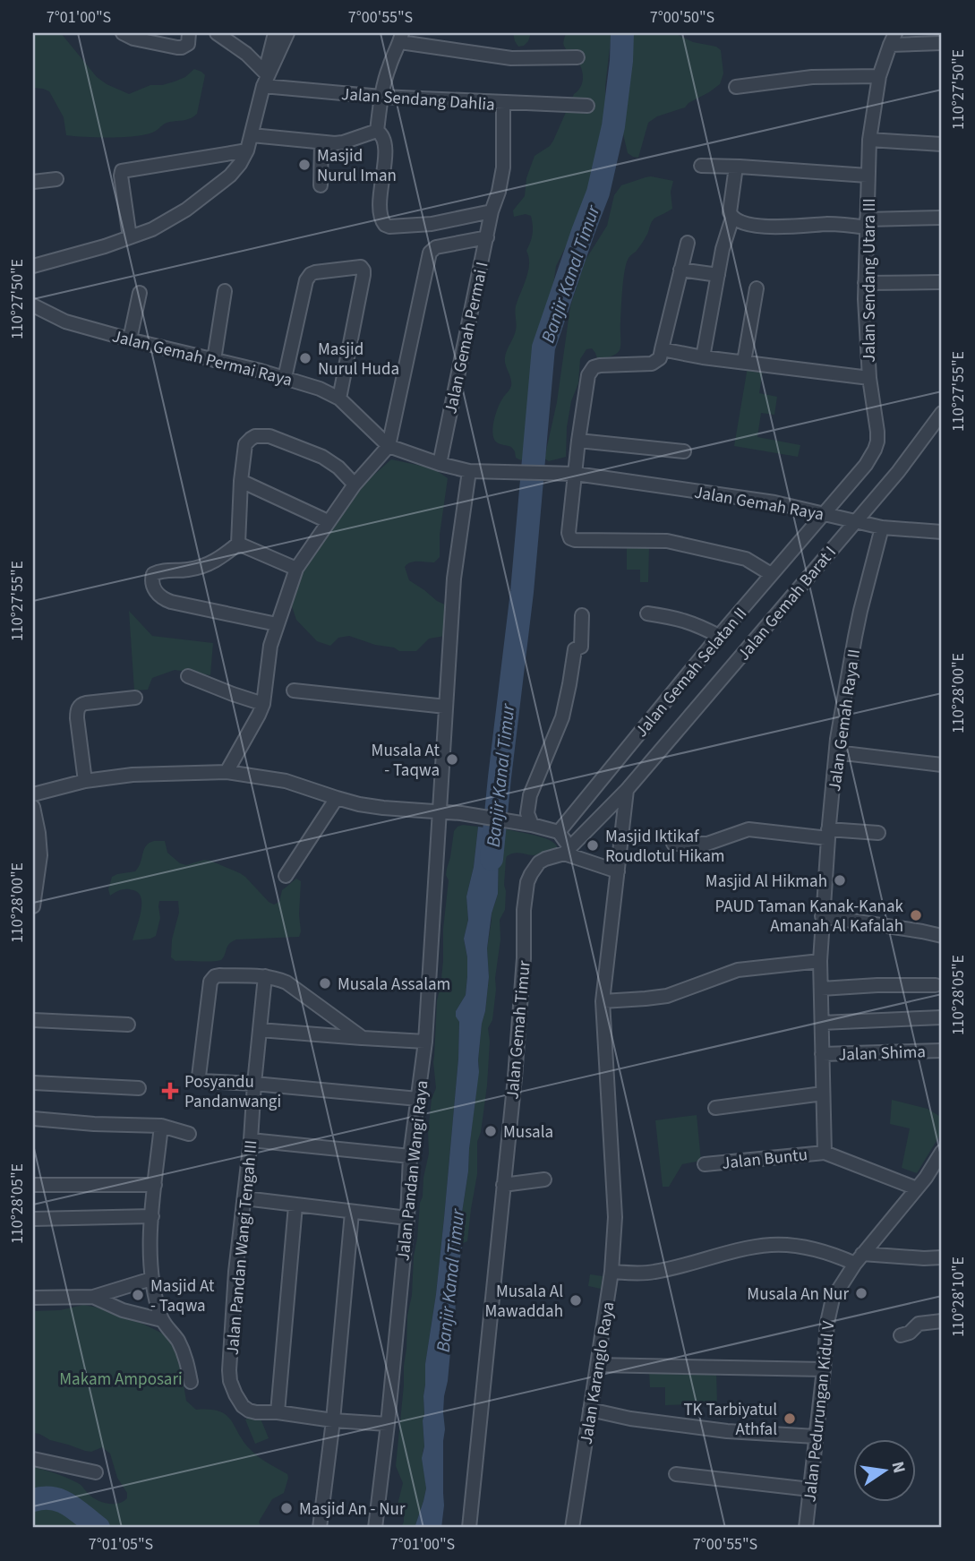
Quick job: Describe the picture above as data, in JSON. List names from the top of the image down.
{
  "streets": {
    "street": [
      "Jalan Sendang Dahlia",
      "Jalan Sendang Utara III",
      "Jalan Gemah Permai I",
      "Jalan Gemah Permai Raya",
      "Jalan Gemah Raya",
      "Jalan Gemah Barat I",
      "Jalan Gemah Selatan II",
      "Jalan Gemah Raya II",
      "Jalan Gemah Timur",
      "Jalan Shima",
      "Jalan Buntu",
      "Jalan Pandan Wangi Raya",
      "Jalan Pandan Wangi Tengah III",
      "Jalan Karanglo Raya",
      "Jalan Pedurungan Kidul V"
    ]
  },
  "crossings": [
    ["Jalan Sendang Dahlia", "Jalan Gemah Permai I"],
    ["Jalan Sendang Utara III", "Jalan Gemah Raya"],
    ["Jalan Sendang Utara III", "Jalan Gemah Selatan II"],
    ["Jalan Gemah Permai I", "Jalan Gemah Permai Raya"],
    ["Jalan Gemah Permai Raya", "Jalan Gemah Raya"],
    ["Jalan Gemah Permai Raya", "Jalan Pandan Wangi Raya"],
    ["Jalan Gemah Raya", "Jalan Gemah Barat I"],
    ["Jalan Gemah Raya", "Jalan Gemah Selatan II"],
    ["Jalan Gemah Raya", "Jalan Gemah Raya II"],
    ["Jalan Gemah Barat I", "Jalan Gemah Timur"],
    ["Jalan Gemah Raya II", "Jalan Shima"],
    ["Jalan Gemah Raya II", "Jalan Buntu"],
    ["Jalan Pandan Wangi Raya", "Jalan Pandan Wangi Tengah III"]
  ],
  "water": ["Banjir Kanal Timur"],
  "parks": ["Makam Amposari"],
  "places": {
    "other": [
      "Masjid Nurul Iman",
      "Masjid Nurul Huda",
      "Musala At - Taqwa",
      "Masjid Iktikaf Roudlotul Hikam",
      "Masjid Al Hikmah",
      "PAUD Taman Kanak-Kanak Amanah Al Kafalah",
      "Musala Assalam",
      "Musala",
      "Musala An Nur",
      "Masjid At - Taqwa",
      "Musala Al Mawaddah",
      "TK Tarbiyatul Athfal",
      "Masjid An - Nur"
    ],
    "health": ["Posyandu Pandanwangi"]
  },
  "north": "right",
  "coordinates": [
    "7°01'00\"S",
    "7°00'55\"S",
    "7°00'50\"S",
    "110°27'50\"E",
    "110°27'55\"E",
    "110°28'00\"E",
    "110°28'05\"E",
    "110°28'10\"E",
    "7°01'05\"S"
  ]
}
